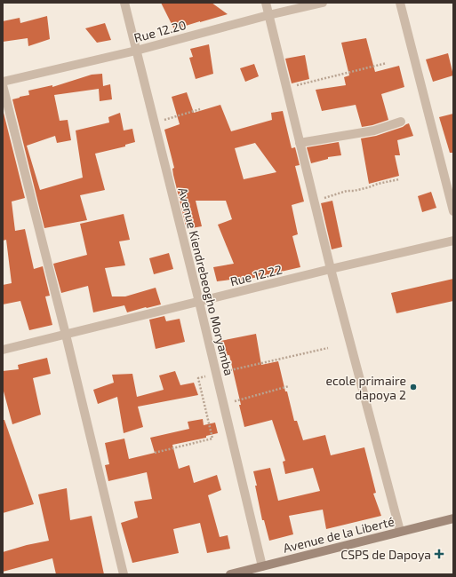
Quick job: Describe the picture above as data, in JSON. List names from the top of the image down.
{
  "streets": {
    "main road": ["Avenue de la Liberté"],
    "street": ["Rue 12.20", "Rue 12.22", "Avenue Kiendrebeogho Moryamba"]
  },
  "crossings": [
    ["Rue 12.20", "Avenue Kiendrebeogho Moryamba"],
    ["Rue 12.22", "Avenue Kiendrebeogho Moryamba"],
    ["Avenue Kiendrebeogho Moryamba", "Avenue de la Liberté"]
  ],
  "places": {
    "other": ["ecole primaire dapoya 2"],
    "health": ["CSPS de Dapoya"]
  }
}
